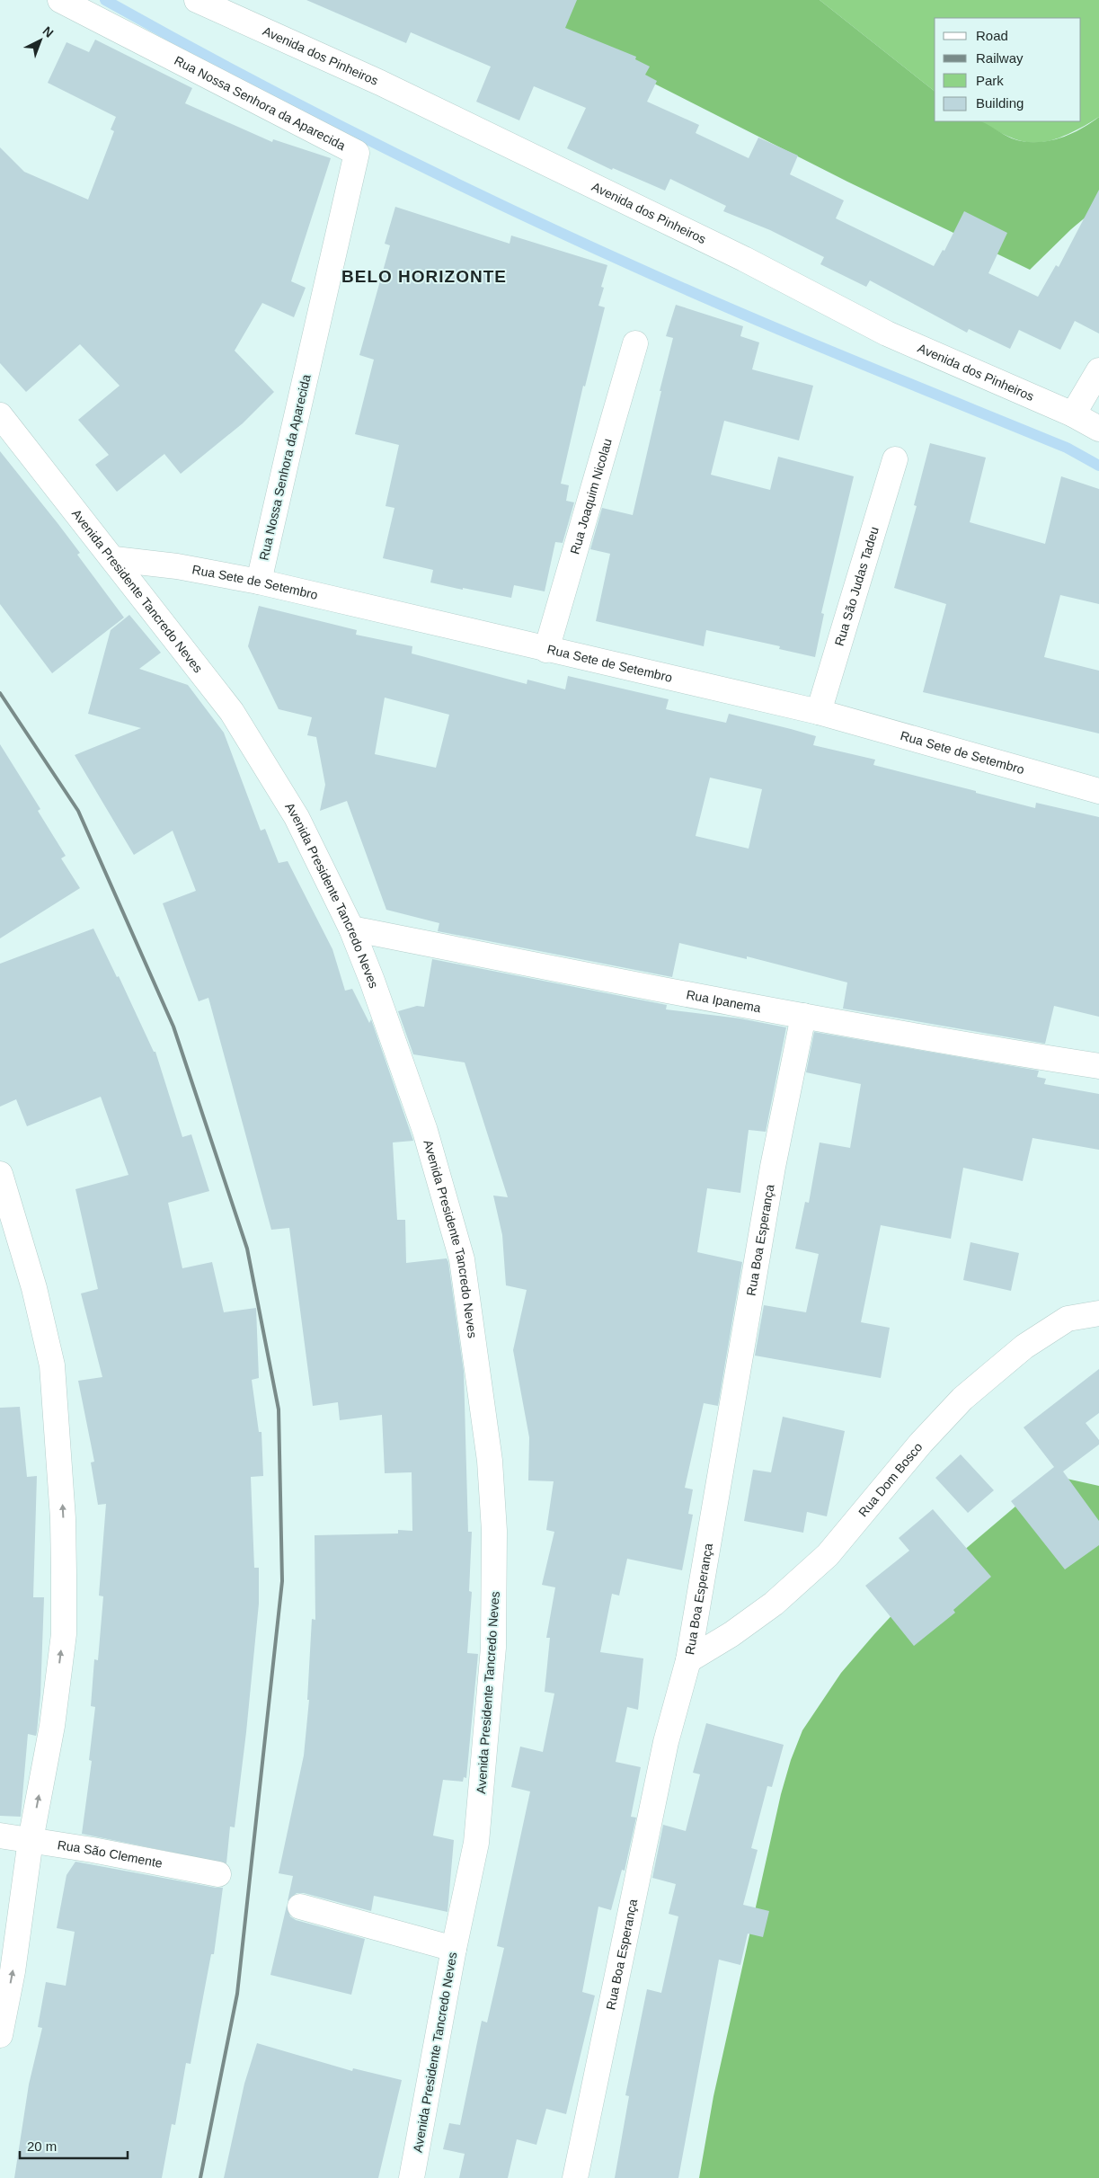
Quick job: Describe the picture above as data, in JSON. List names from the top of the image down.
{
  "streets": {
    "street": [
      "Avenida dos Pinheiros",
      "Rua Nossa Senhora da Aparecida",
      "Rua Joaquim Nicolau",
      "Rua Sete de Setembro",
      "Rua São Judas Tadeu",
      "Avenida Presidente Tancredo Neves",
      "Rua Ipanema",
      "Rua Boa Esperança",
      "Rua Dom Bosco",
      "Rua São Clemente"
    ]
  },
  "crossings": [
    ["Rua Nossa Senhora da Aparecida", "Rua Sete de Setembro"],
    ["Rua Joaquim Nicolau", "Rua Sete de Setembro"],
    ["Rua Sete de Setembro", "Rua São Judas Tadeu"],
    ["Rua Sete de Setembro", "Avenida Presidente Tancredo Neves"],
    ["Avenida Presidente Tancredo Neves", "Rua Ipanema"],
    ["Rua Ipanema", "Rua Boa Esperança"],
    ["Rua Boa Esperança", "Rua Dom Bosco"]
  ],
  "districts": ["BELO HORIZONTE"],
  "legend": [
    "Road",
    "Railway",
    "Park",
    "Building"
  ],
  "scale_bar": "20 m",
  "north": "top right"
}
